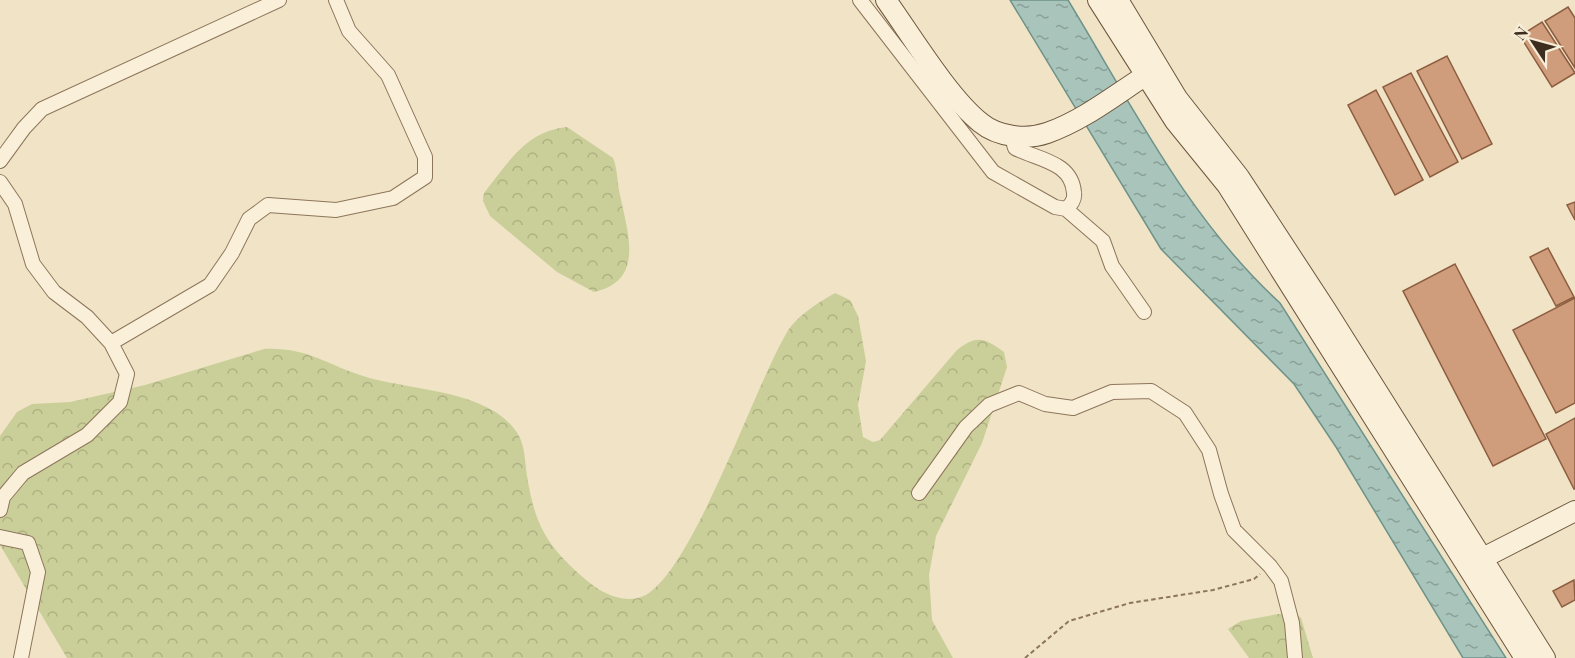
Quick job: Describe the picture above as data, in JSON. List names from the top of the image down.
{
  "north": "top left"
}
